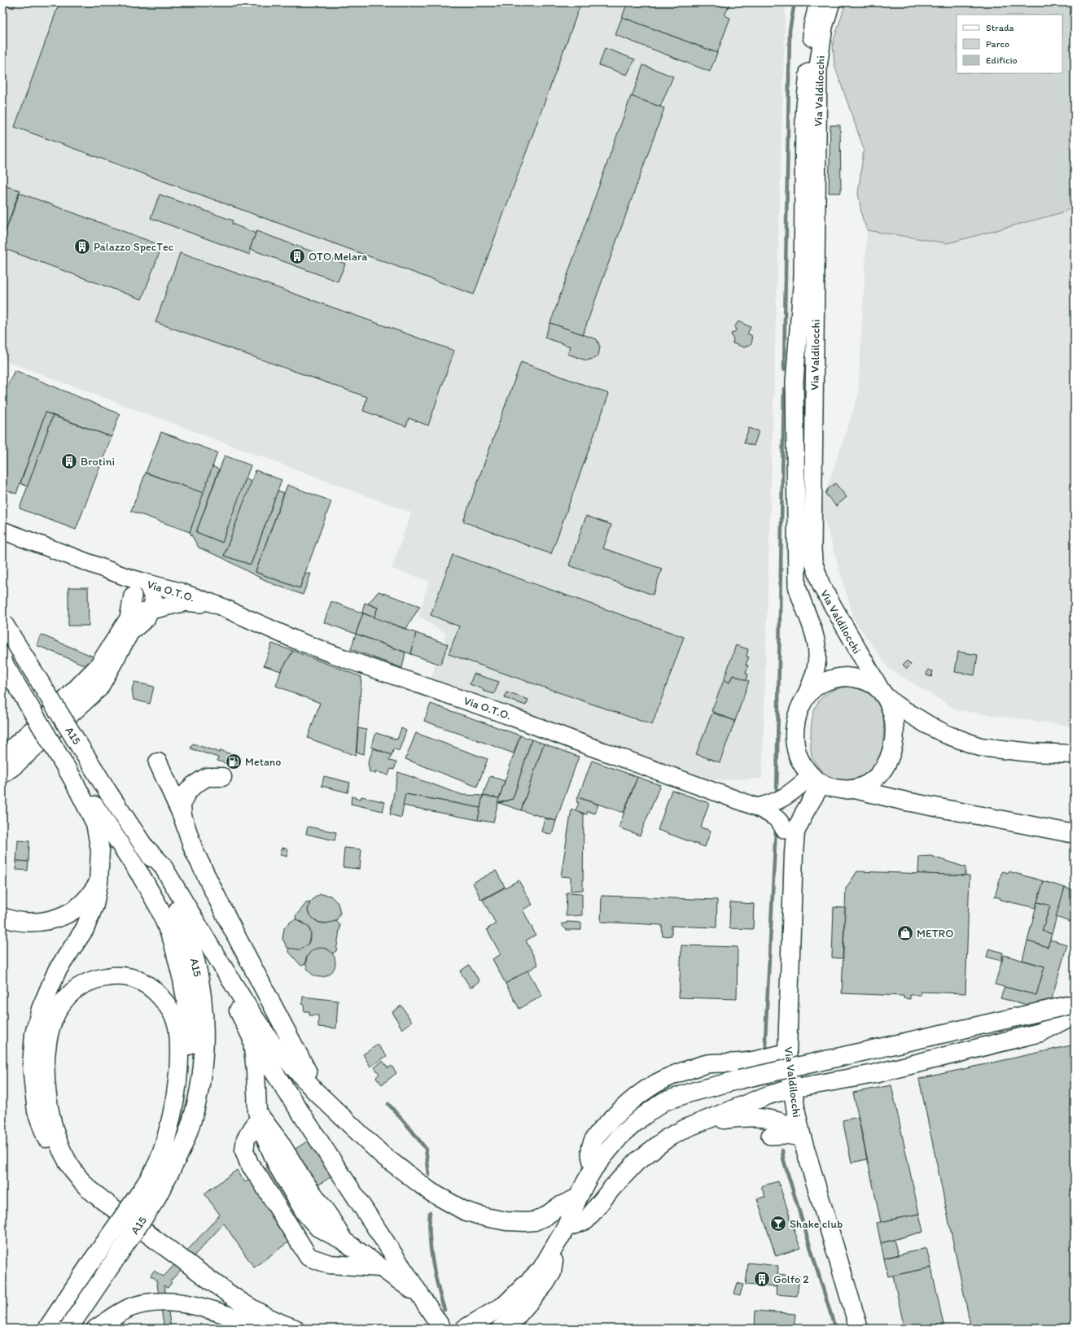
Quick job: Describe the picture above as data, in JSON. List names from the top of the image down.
{
  "streets": {
    "main road": ["Via Valdilocchi", "A15"],
    "street": ["Via O.T.O."]
  },
  "crossings": [
    ["Via Valdilocchi", "Via O.T.O."]
  ],
  "places": {
    "building": [
      "Palazzo SpecTec",
      "OTO Melara",
      "Brotini",
      "Golfo 2"
    ],
    "fuel station": ["Metano"],
    "shop": ["METRO"],
    "bar": ["Shake club"]
  },
  "legend": ["Strada", "Parco", "Edificio"]
}
